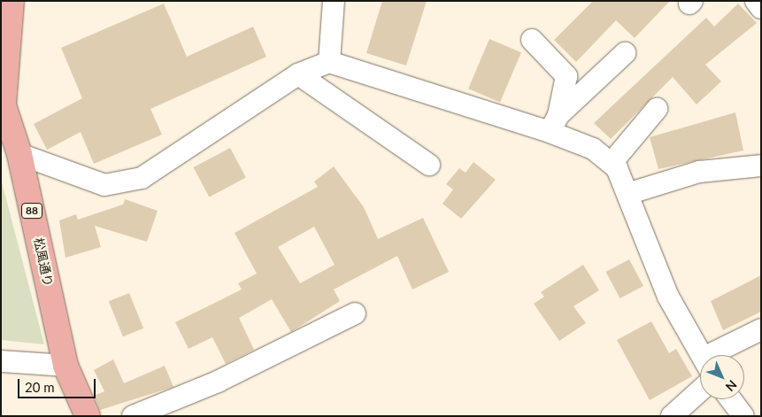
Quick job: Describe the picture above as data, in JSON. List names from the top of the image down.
{
  "streets": {
    "main road": ["88", "松風通り"]
  },
  "scale_bar": "20 m",
  "north": "bottom right"
}
